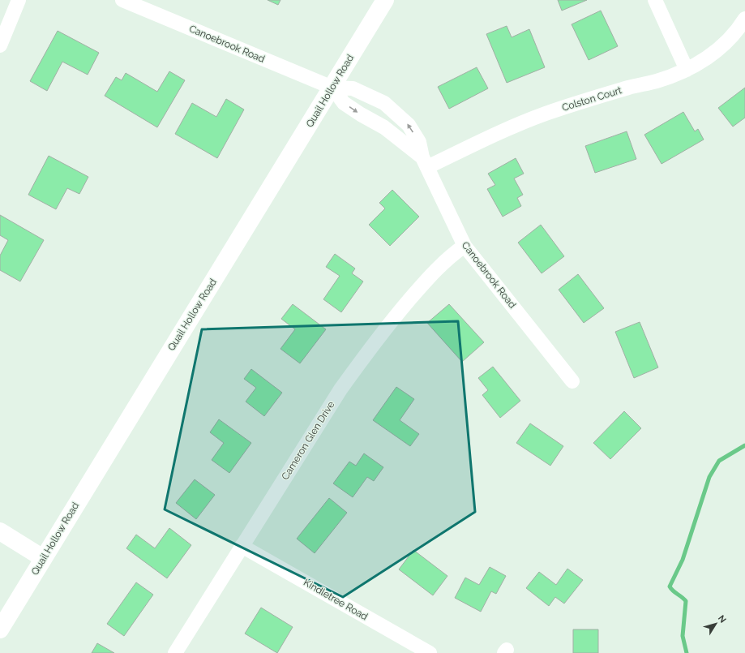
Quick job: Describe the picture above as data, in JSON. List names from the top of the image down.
{
  "streets": {
    "main road": ["Quail Hollow Road"],
    "street": [
      "Canoebrook Road",
      "Colston Court",
      "Cameron Glen Drive",
      "Kindletree Road"
    ]
  },
  "crossings": [
    ["Canoebrook Road", "Quail Hollow Road"],
    ["Canoebrook Road", "Colston Court"],
    ["Canoebrook Road", "Cameron Glen Drive"],
    ["Cameron Glen Drive", "Kindletree Road"]
  ],
  "north": "top right"
}
